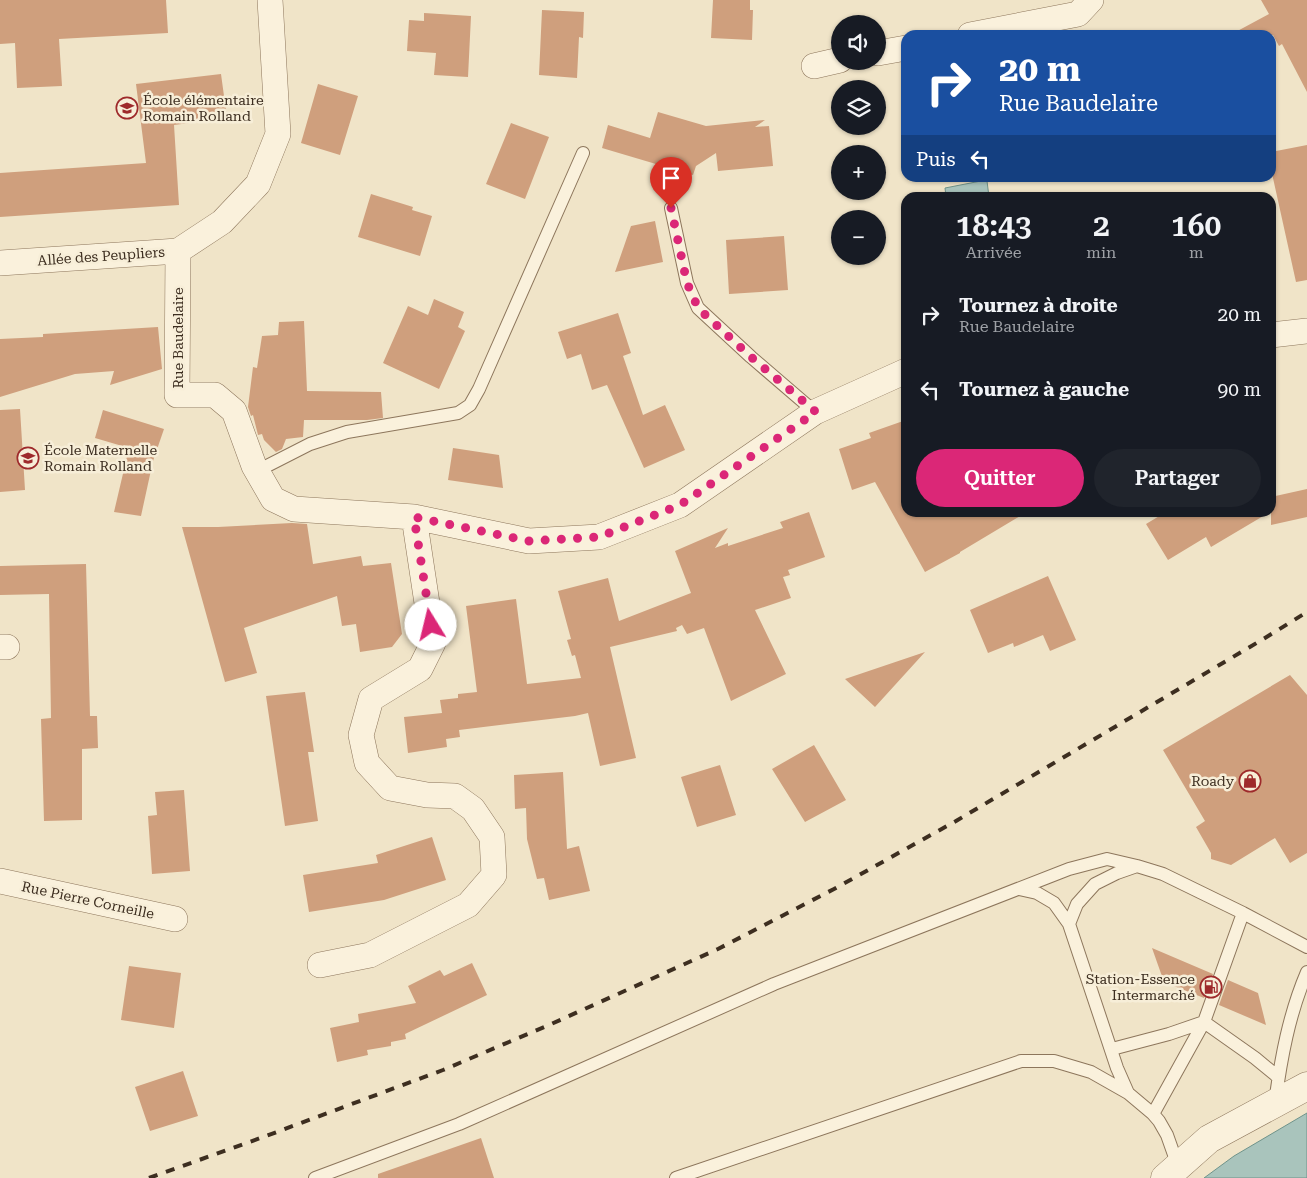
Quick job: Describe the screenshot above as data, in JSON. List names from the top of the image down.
{
  "streets": {
    "street": ["Allée des Peupliers", "Rue Baudelaire", "Rue Pierre Corneille"]
  },
  "crossings": [
    ["Allée des Peupliers", "Rue Baudelaire"]
  ],
  "places": {
    "school or university": ["École élémentaire Romain Rolland", "École Maternelle Romain Rolland"],
    "shop": ["Roady"],
    "fuel station": ["Station-Essence Intermarché"]
  },
  "page": {
    "map_buttons": ["+", "−"],
    "turn": ["20 m", "Rue Baudelaire"],
    "then": "Puis",
    "eta": [
      "18:43",
      "Arrivée",
      "2",
      "min",
      "160",
      "m"
    ],
    "list": [
      {
        "name": "Tournez à droite",
        "note": "Rue Baudelaire",
        "value": "20 m"
      },
      {
        "name": "Tournez à gauche",
        "value": "90 m"
      }
    ],
    "buttons": ["Quitter", "Partager"]
  }
}
